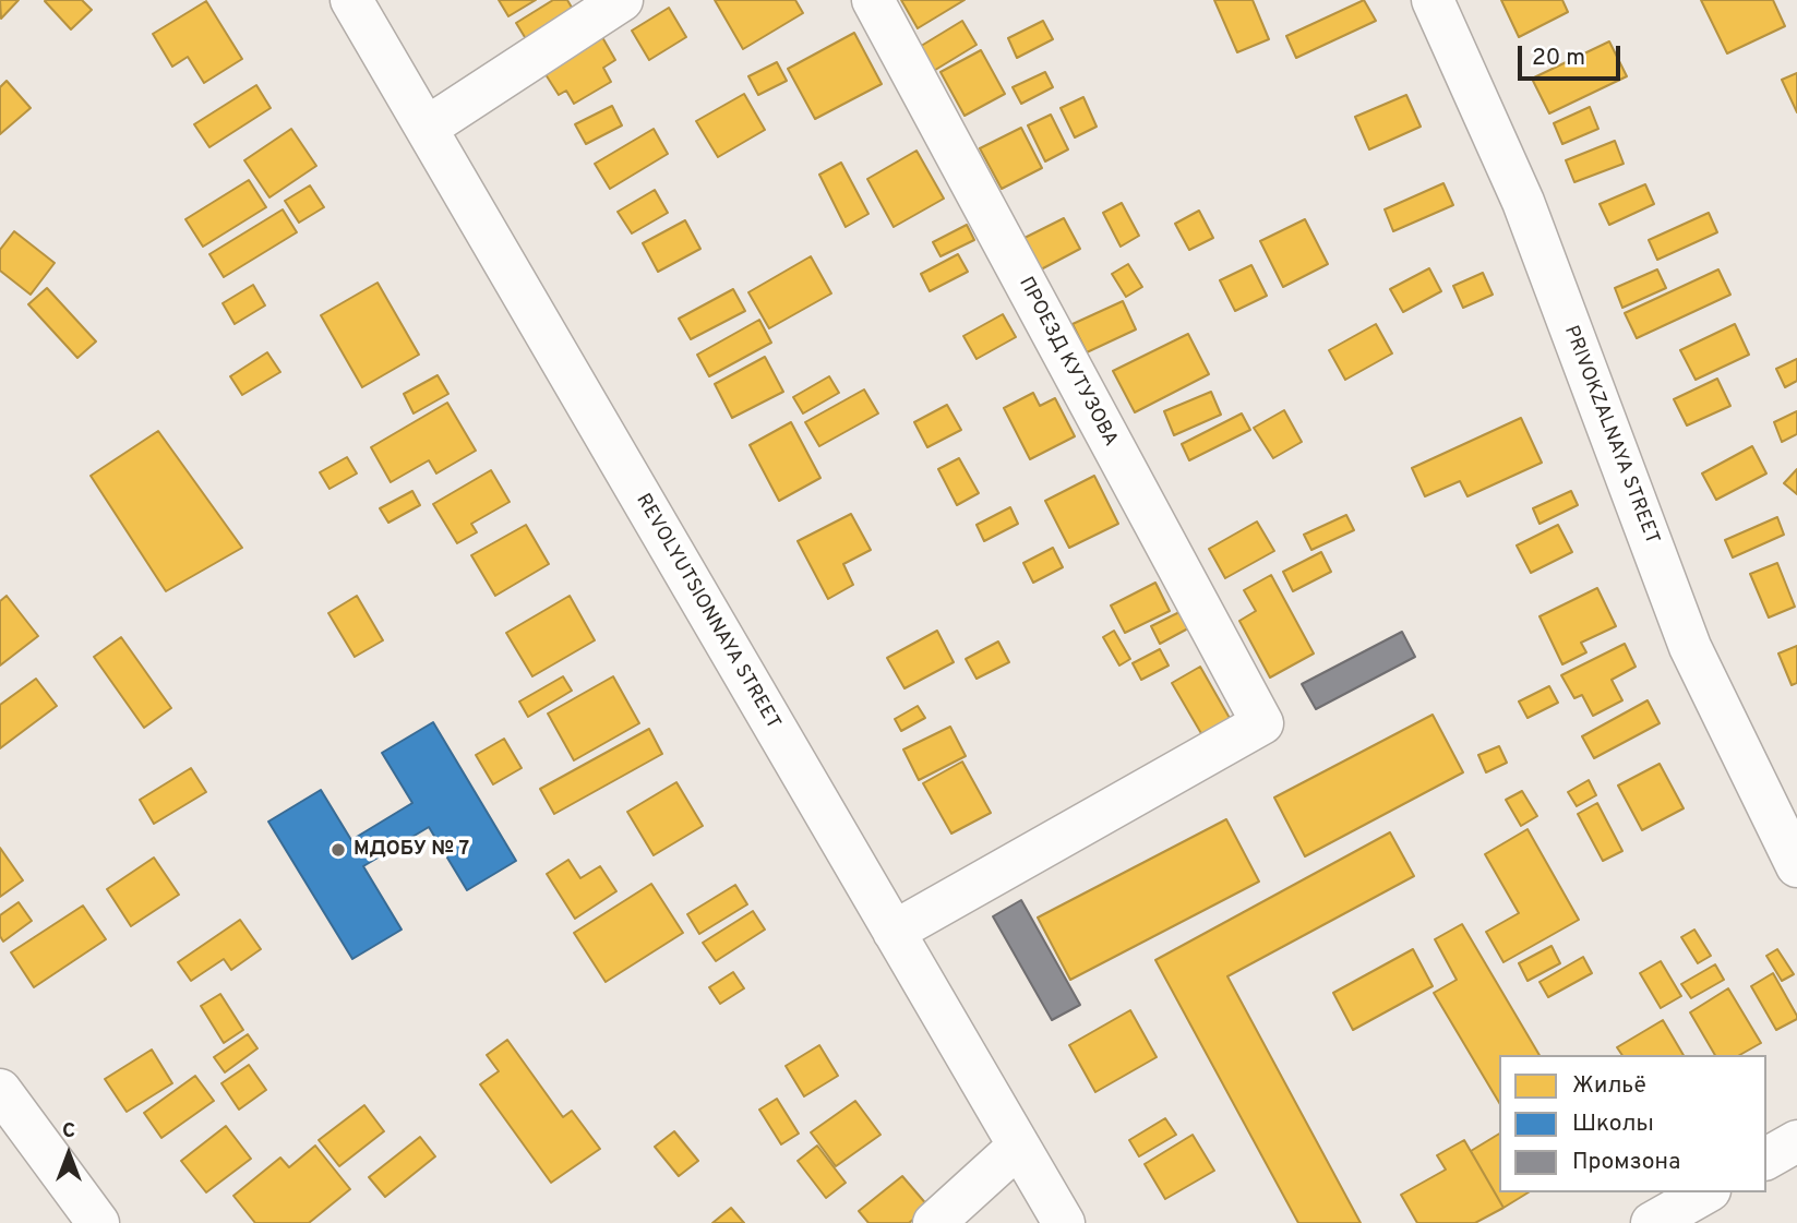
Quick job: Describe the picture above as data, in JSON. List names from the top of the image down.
{
  "streets": {
    "street": ["ПРОЕЗД КУТУЗОВА", "PRIVOKZALNAYA STREET", "REVOLYUTSIONNAYA STREET"]
  },
  "crossings": [
    ["ПРОЕЗД КУТУЗОВА", "REVOLYUTSIONNAYA STREET"]
  ],
  "places": ["МДОБУ № 7"],
  "legend": ["Жильё", "Школы", "Промзона"],
  "scale_bar": "20 m",
  "north": "top"
}
